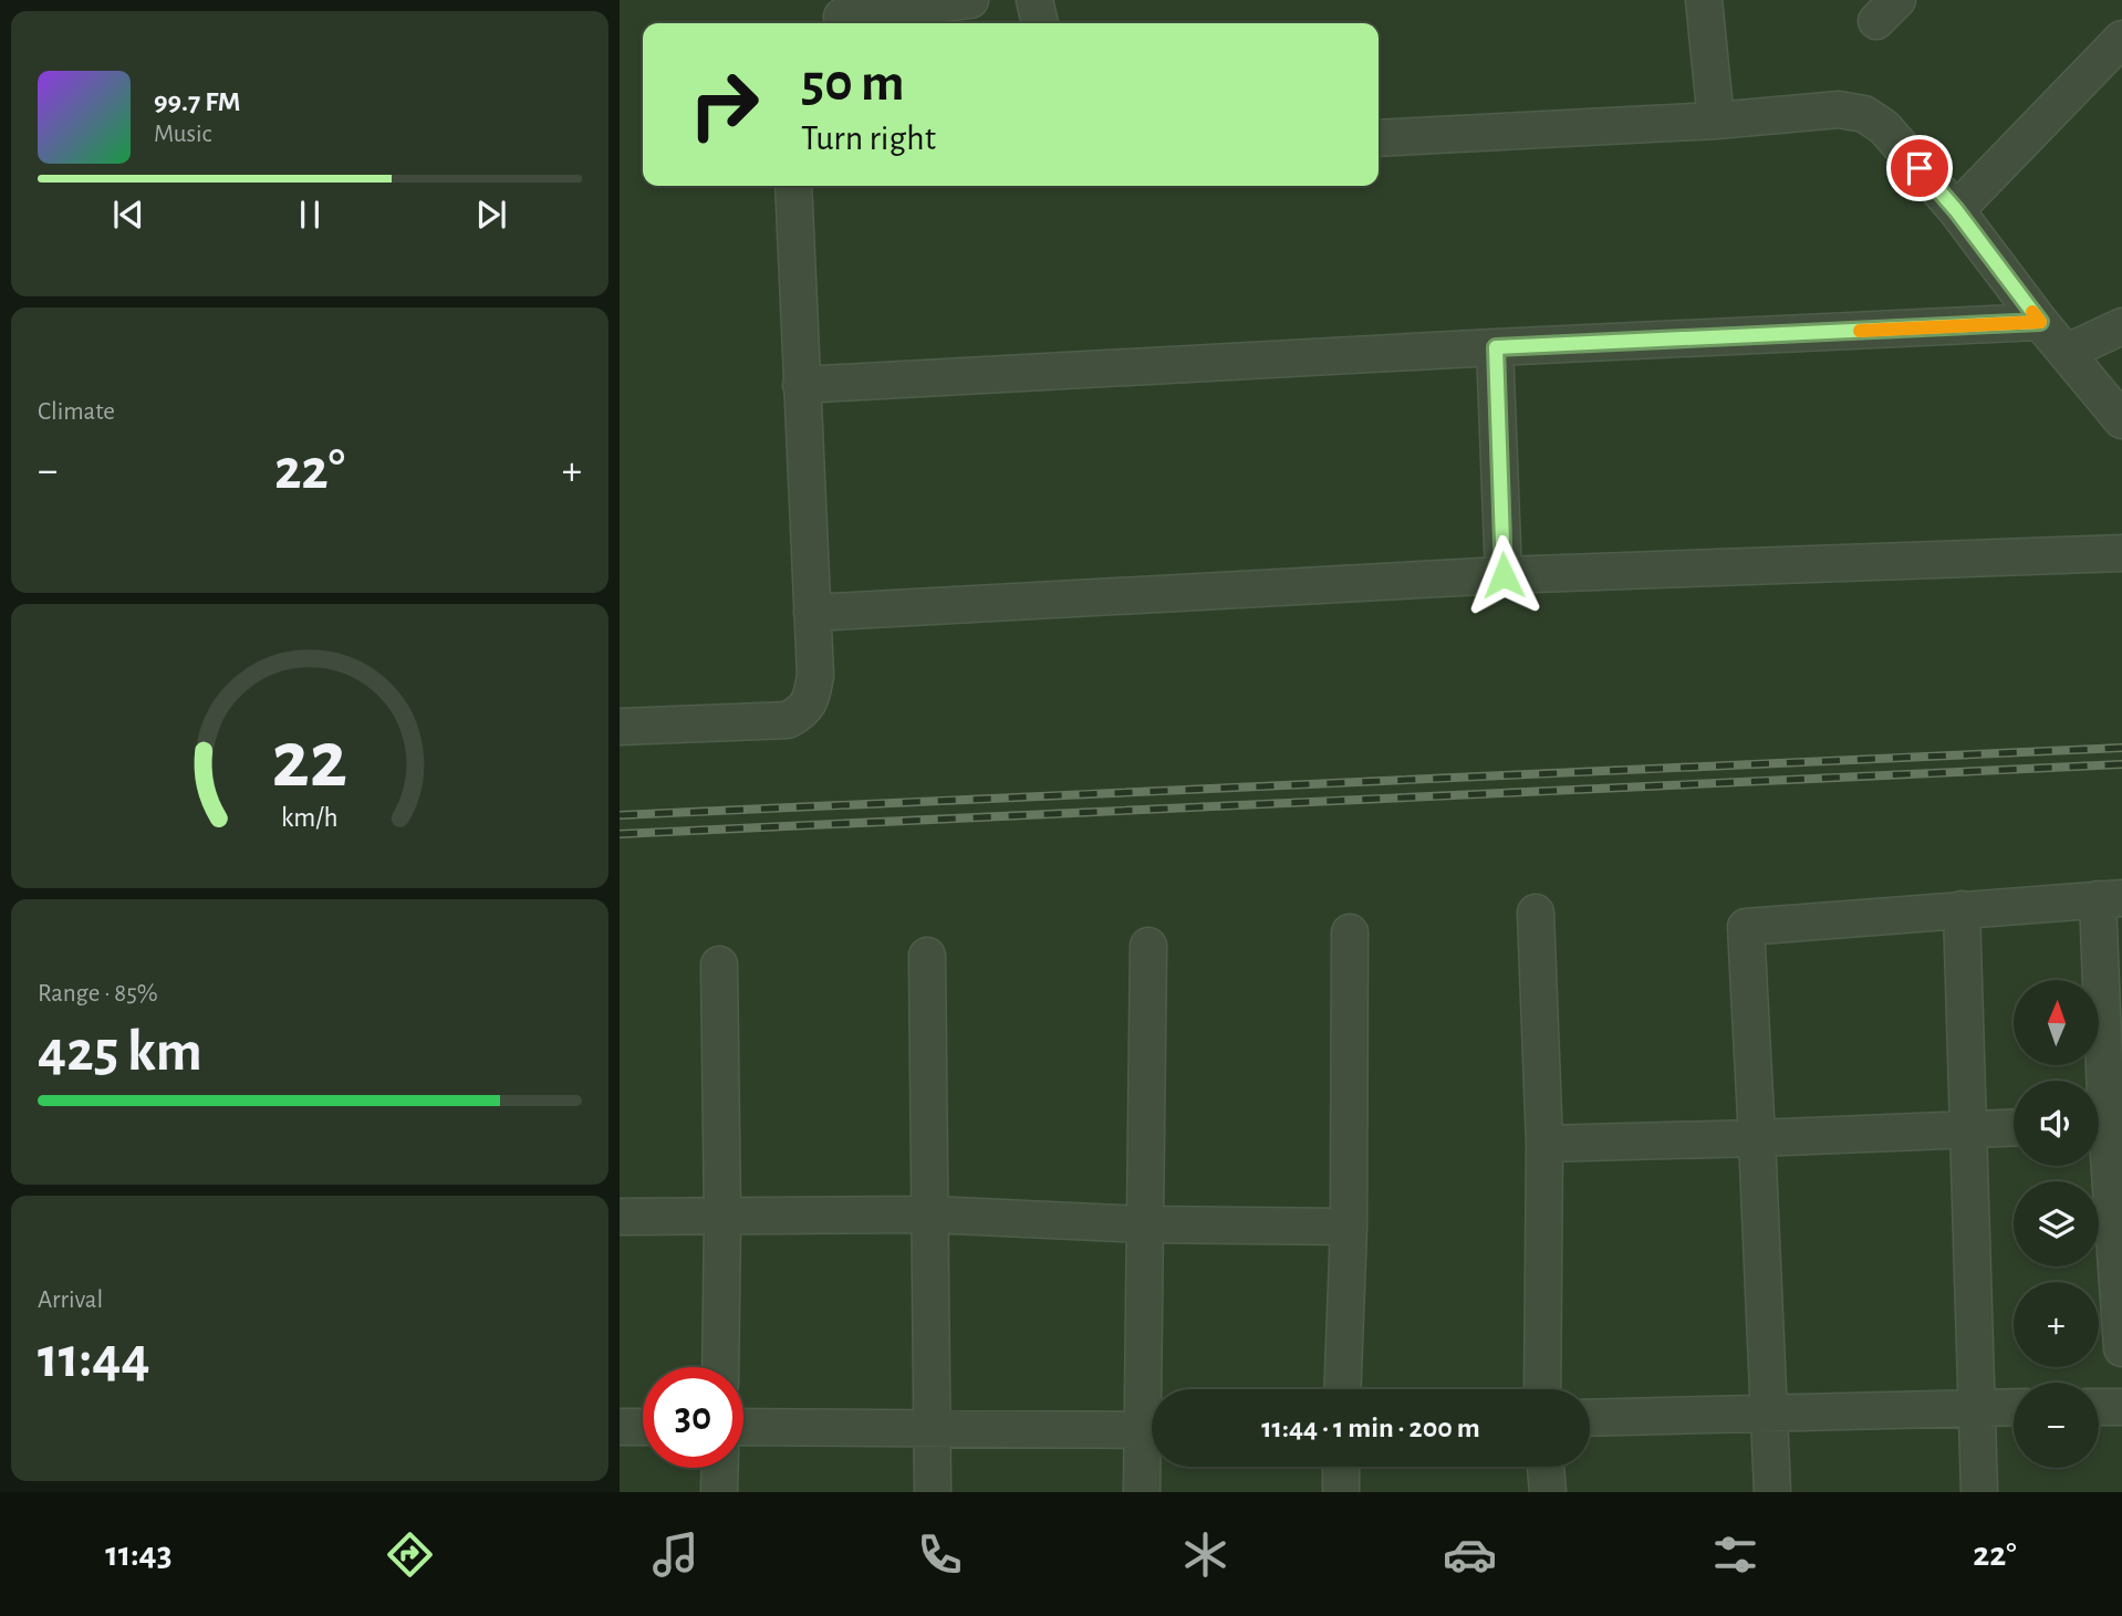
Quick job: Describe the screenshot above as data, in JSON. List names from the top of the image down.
{
  "north": "top",
  "page": {
    "turn": ["50 m", "Turn right"],
    "song": ["99.7 FM", "Music"],
    "tile": [
      "Climate",
      ["Range · 85%", "425 km"],
      ["Arrival", "11:44"]
    ],
    "heat": ["−", "22°", "+"],
    "map_buttons": ["+", "−"],
    "limit": "30",
    "trip": "11:44 · 1 min · 200 m",
    "tabs": ["11:43", "22°"],
    "gauge": ["22", "km/h"]
  }
}
